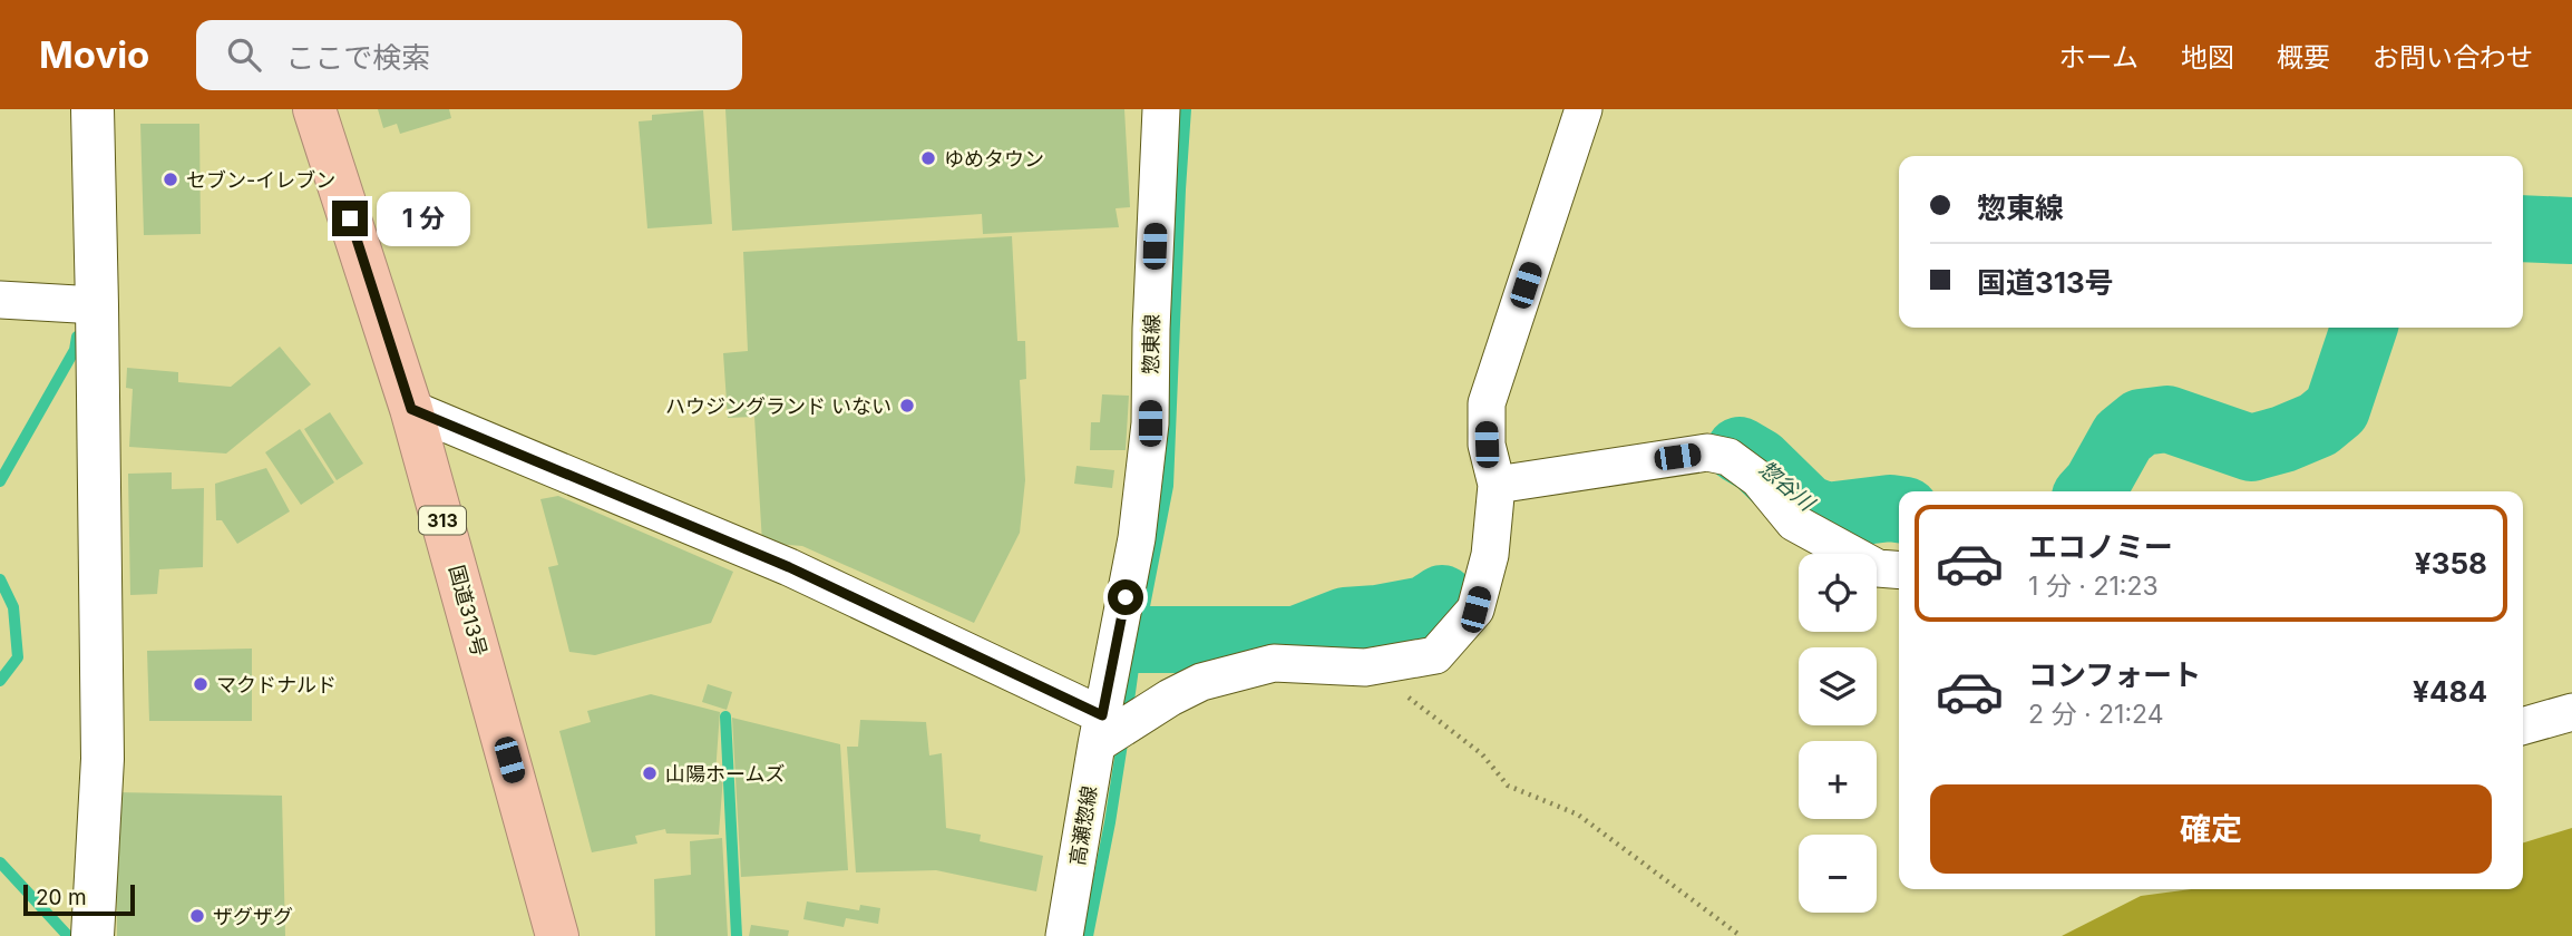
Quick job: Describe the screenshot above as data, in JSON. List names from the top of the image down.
{
  "streets": {
    "highway": ["313", "国道313号"],
    "street": ["惣東線", "高瀬惣線"]
  },
  "crossings": [
    ["惣東線", "高瀬惣線"]
  ],
  "water": ["惣谷川"],
  "places": [
    "ゆめタウン",
    "セブン-イレブン",
    "ハウジングランド いない",
    "マクドナルド",
    "山陽ホームズ",
    "ザグザグ"
  ],
  "scale_bar": "20 m",
  "page": {
    "header": "Movio",
    "search": "ここで検索",
    "nav": [
      "ホーム",
      "地図",
      "概要",
      "お問い合わせ"
    ],
    "banner": ["惣東線", "国道313号"],
    "bubble": "1 分",
    "list": [
      {
        "name": "エコノミー",
        "note": "1 分 · 21:23",
        "value": "¥358"
      },
      {
        "name": "コンフォート",
        "note": "2 分 · 21:24",
        "value": "¥484"
      }
    ],
    "map_buttons": ["+", "−"],
    "buttons": "確定",
    "scale": "20 m"
  }
}
